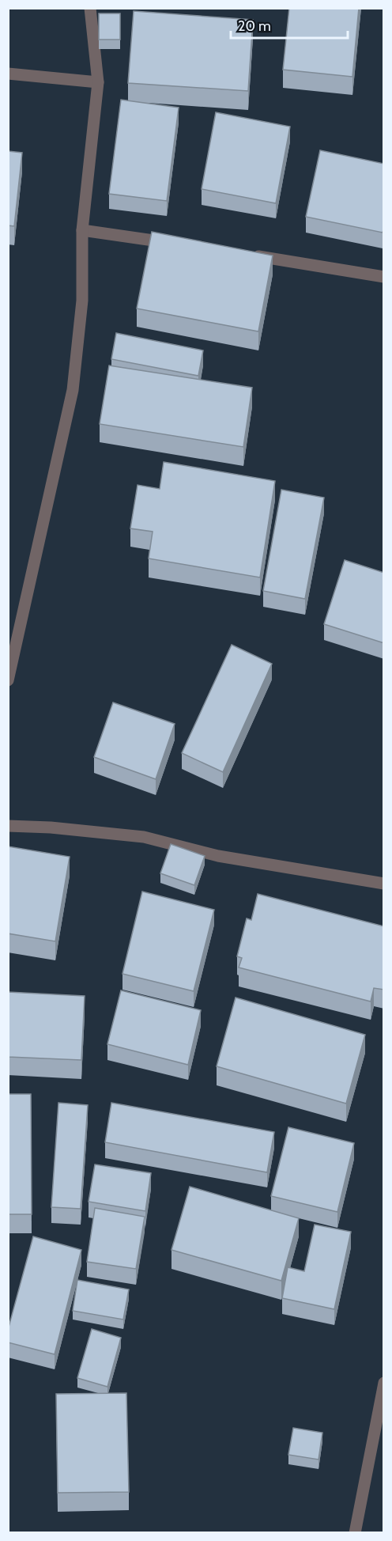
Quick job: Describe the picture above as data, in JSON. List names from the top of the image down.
{
  "scale_bar": "20 m"
}
